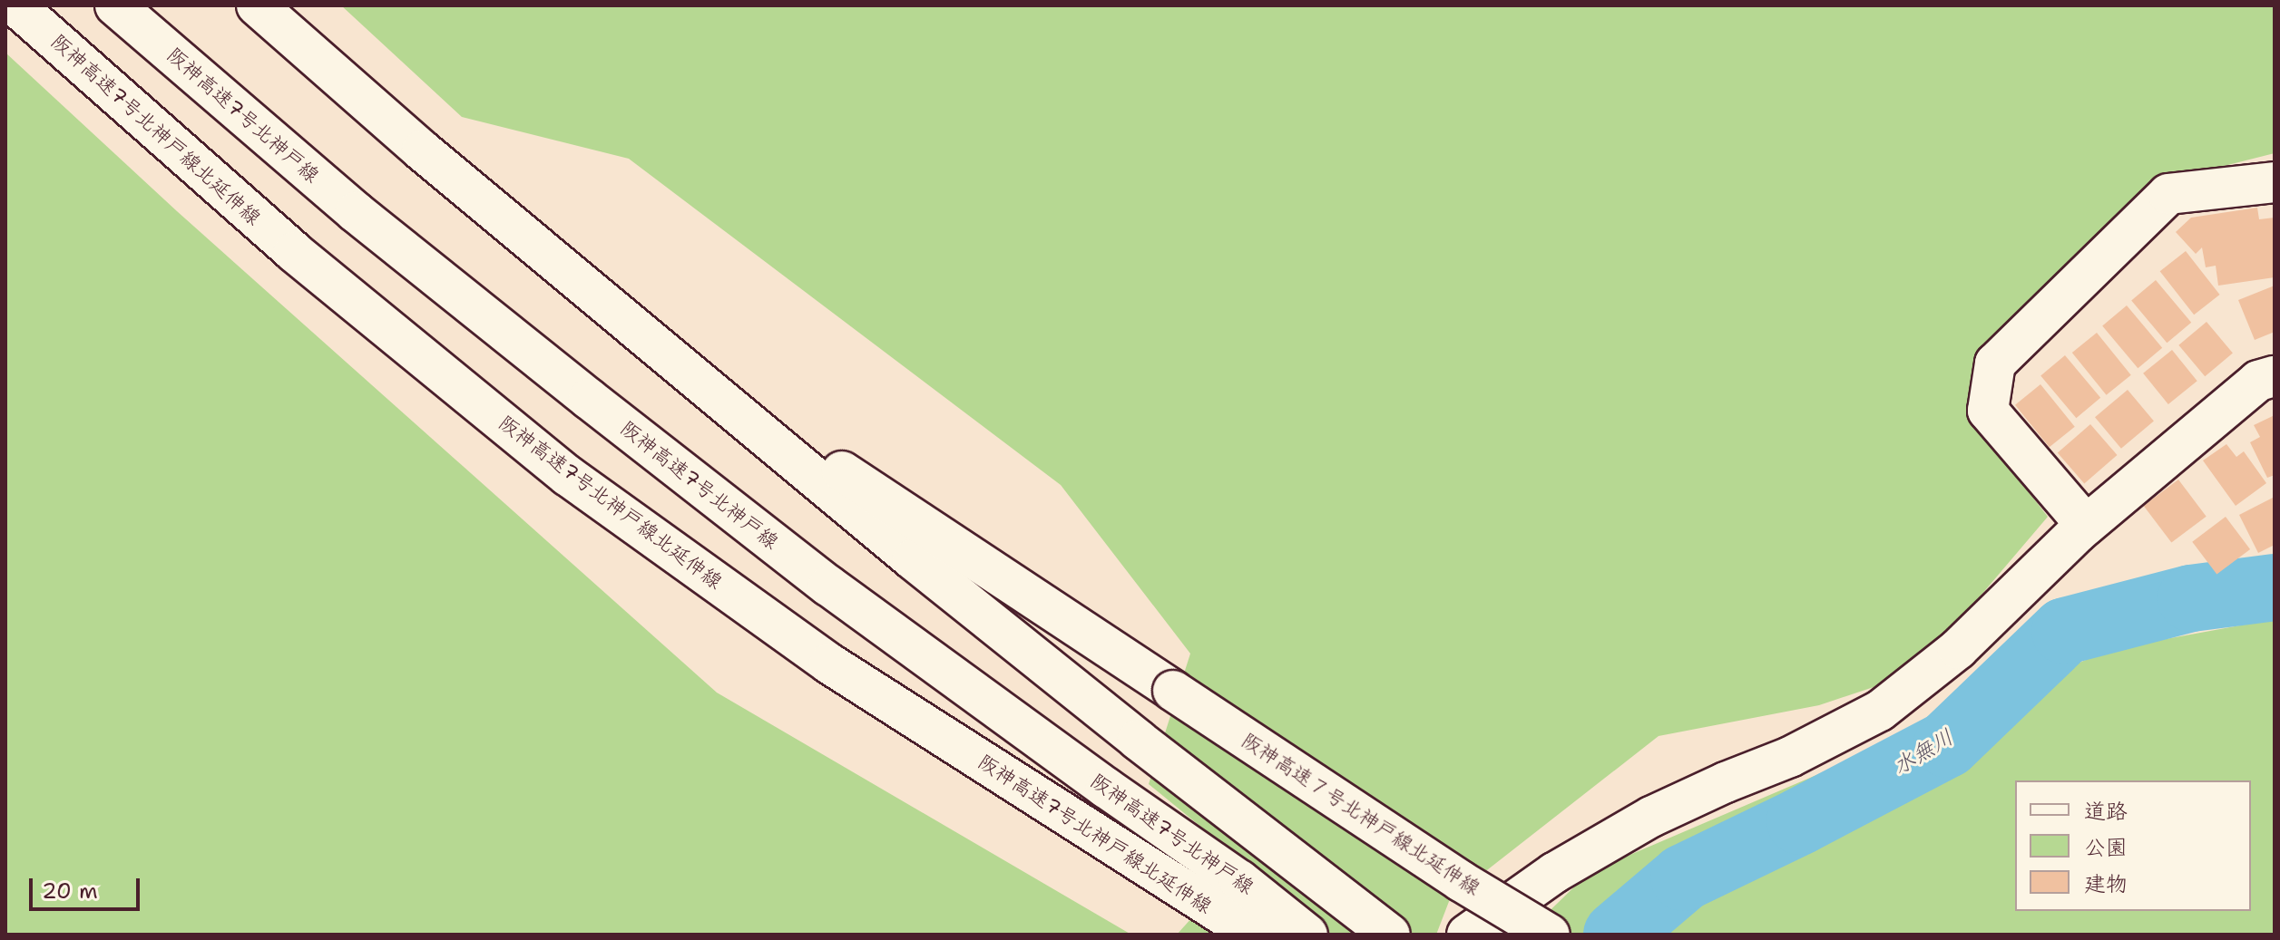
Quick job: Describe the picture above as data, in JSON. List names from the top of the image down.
{
  "streets": {
    "main road": ["阪神高速7号北神戸線", "阪神高速7号北神戸線北延伸線", "阪神高速７号北神戸線北延伸線"]
  },
  "water": ["水無川"],
  "legend": ["道路", "公園", "建物"],
  "scale_bar": "20 m"
}
